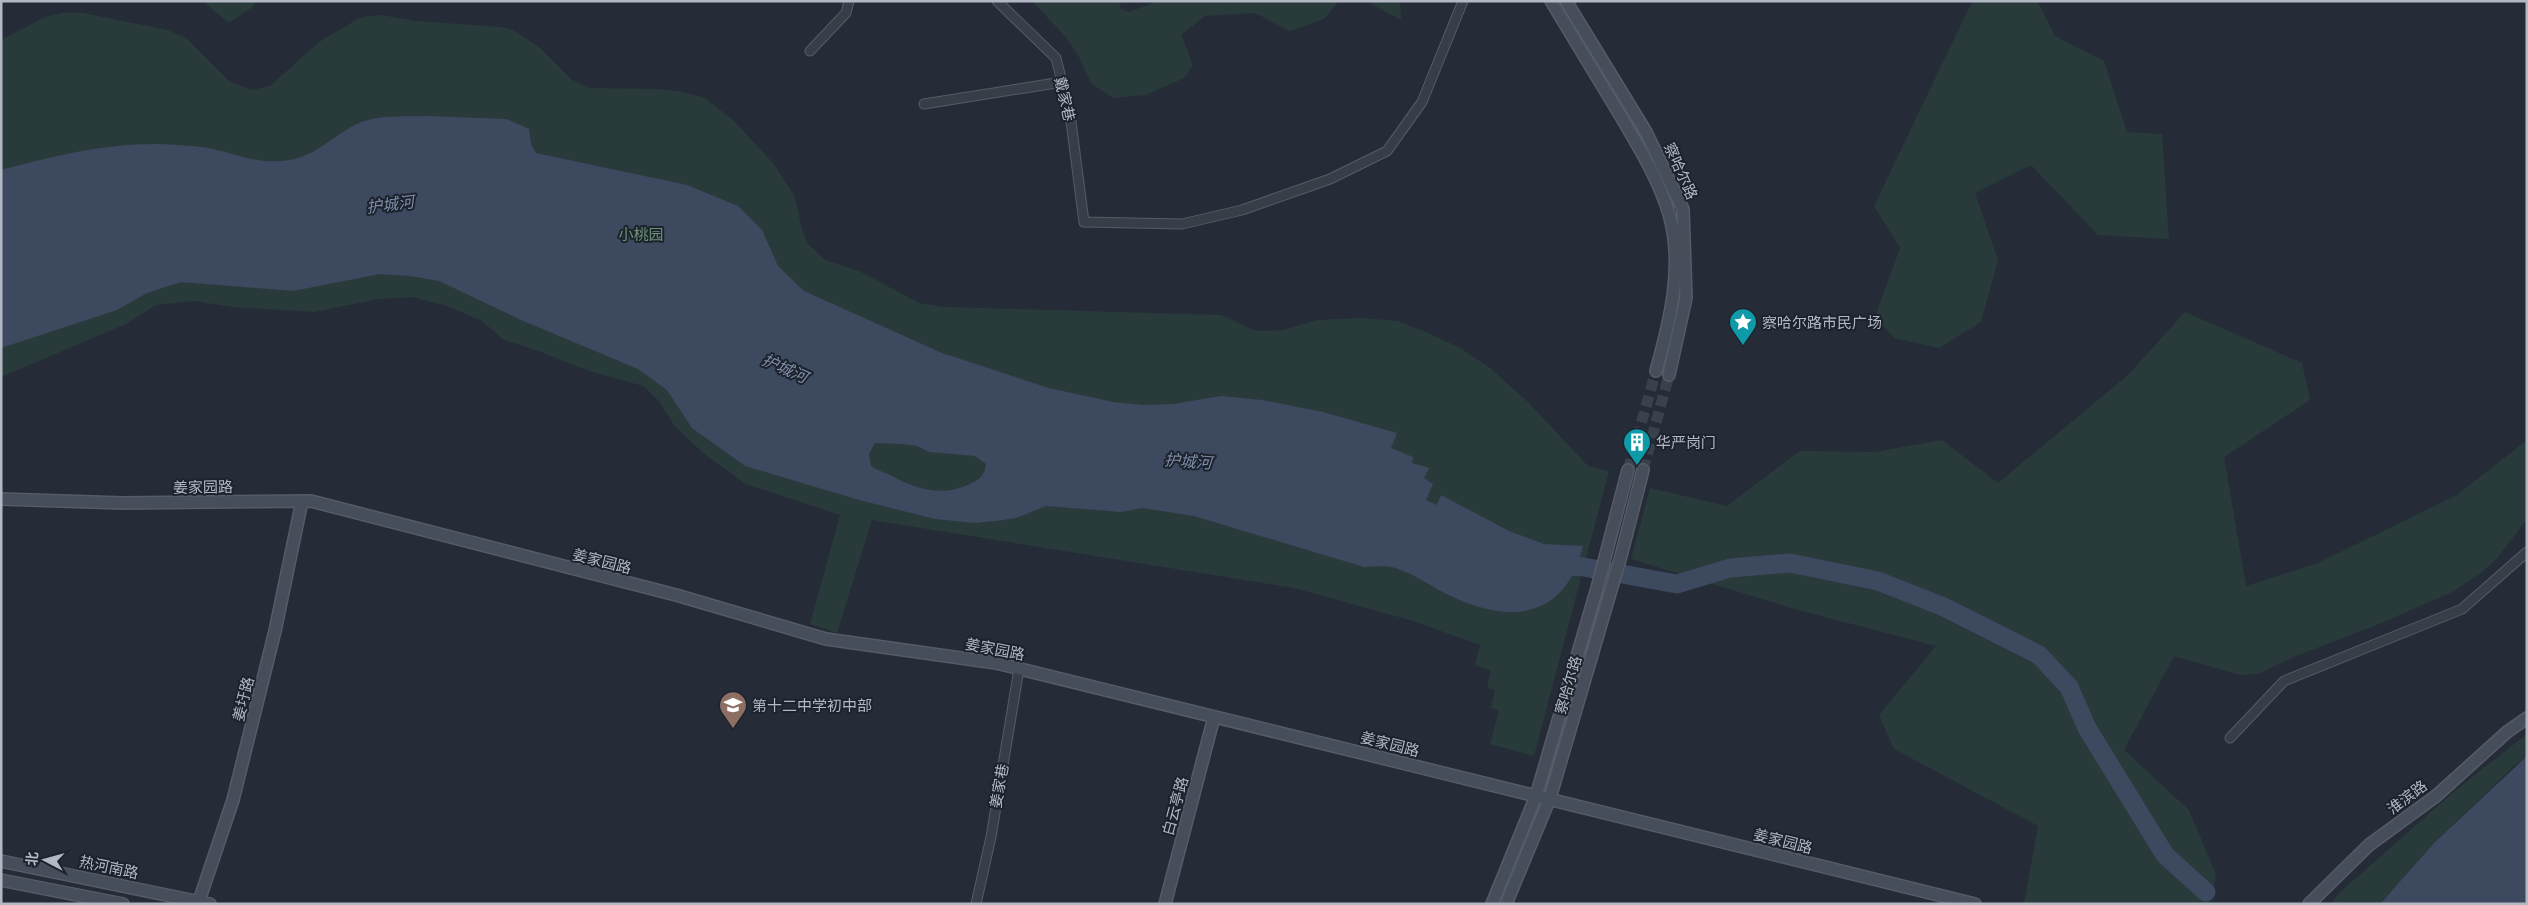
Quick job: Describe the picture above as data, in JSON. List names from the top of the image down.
{
  "streets": {
    "street": [
      "戴家巷",
      "察哈尔路",
      "姜家园路",
      "姜圩路",
      "姜家巷",
      "淮滨路",
      "白云亭路",
      "热河南路"
    ]
  },
  "crossings": [
    ["察哈尔路", "姜家园路"],
    ["姜家园路", "姜圩路"],
    ["姜家园路", "姜家巷"],
    ["姜家园路", "白云亭路"],
    ["姜圩路", "热河南路"]
  ],
  "water": ["护城河"],
  "parks": ["小桃园"],
  "places": {
    "place": ["察哈尔路市民广场"],
    "building": ["华严岗门"],
    "school or university": ["第十二中学初中部"]
  },
  "north": "left"
}
